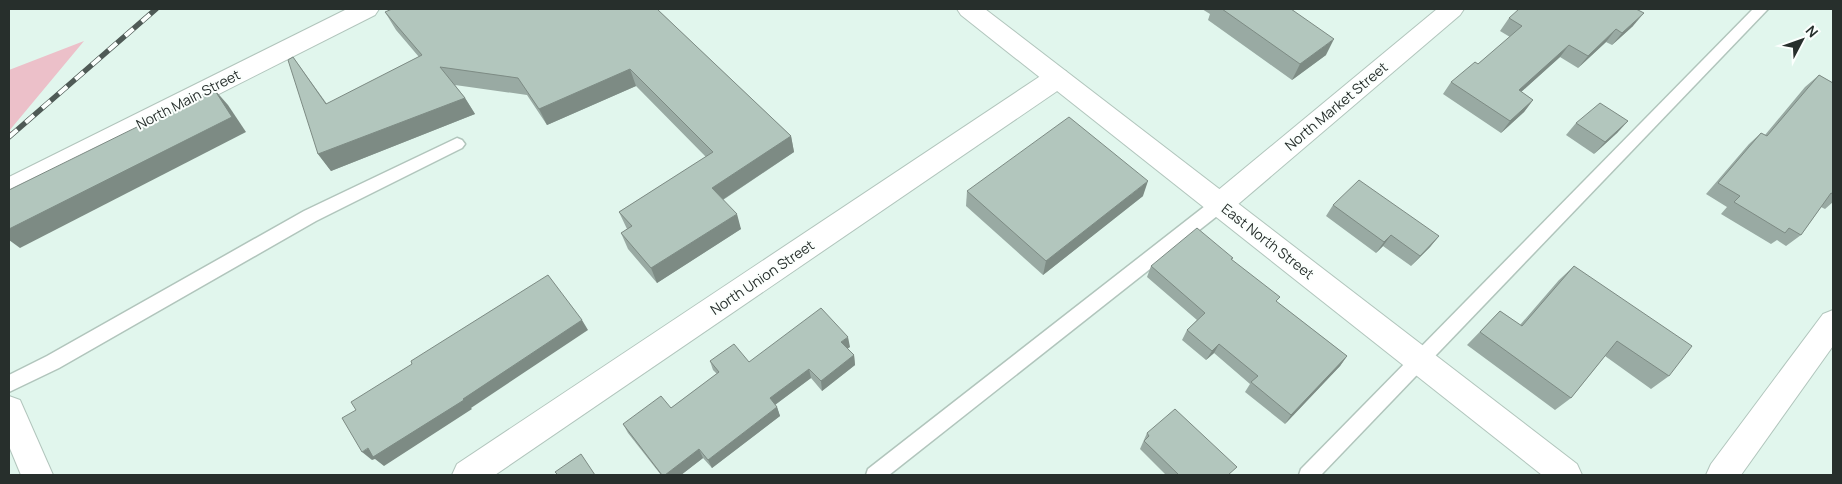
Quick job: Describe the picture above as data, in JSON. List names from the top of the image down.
{
  "streets": {
    "street": [
      "North Main Street",
      "North Market Street",
      "East North Street",
      "North Union Street"
    ]
  },
  "crossings": [
    ["North Market Street", "East North Street"],
    ["East North Street", "North Union Street"]
  ],
  "north": "top right"
}
